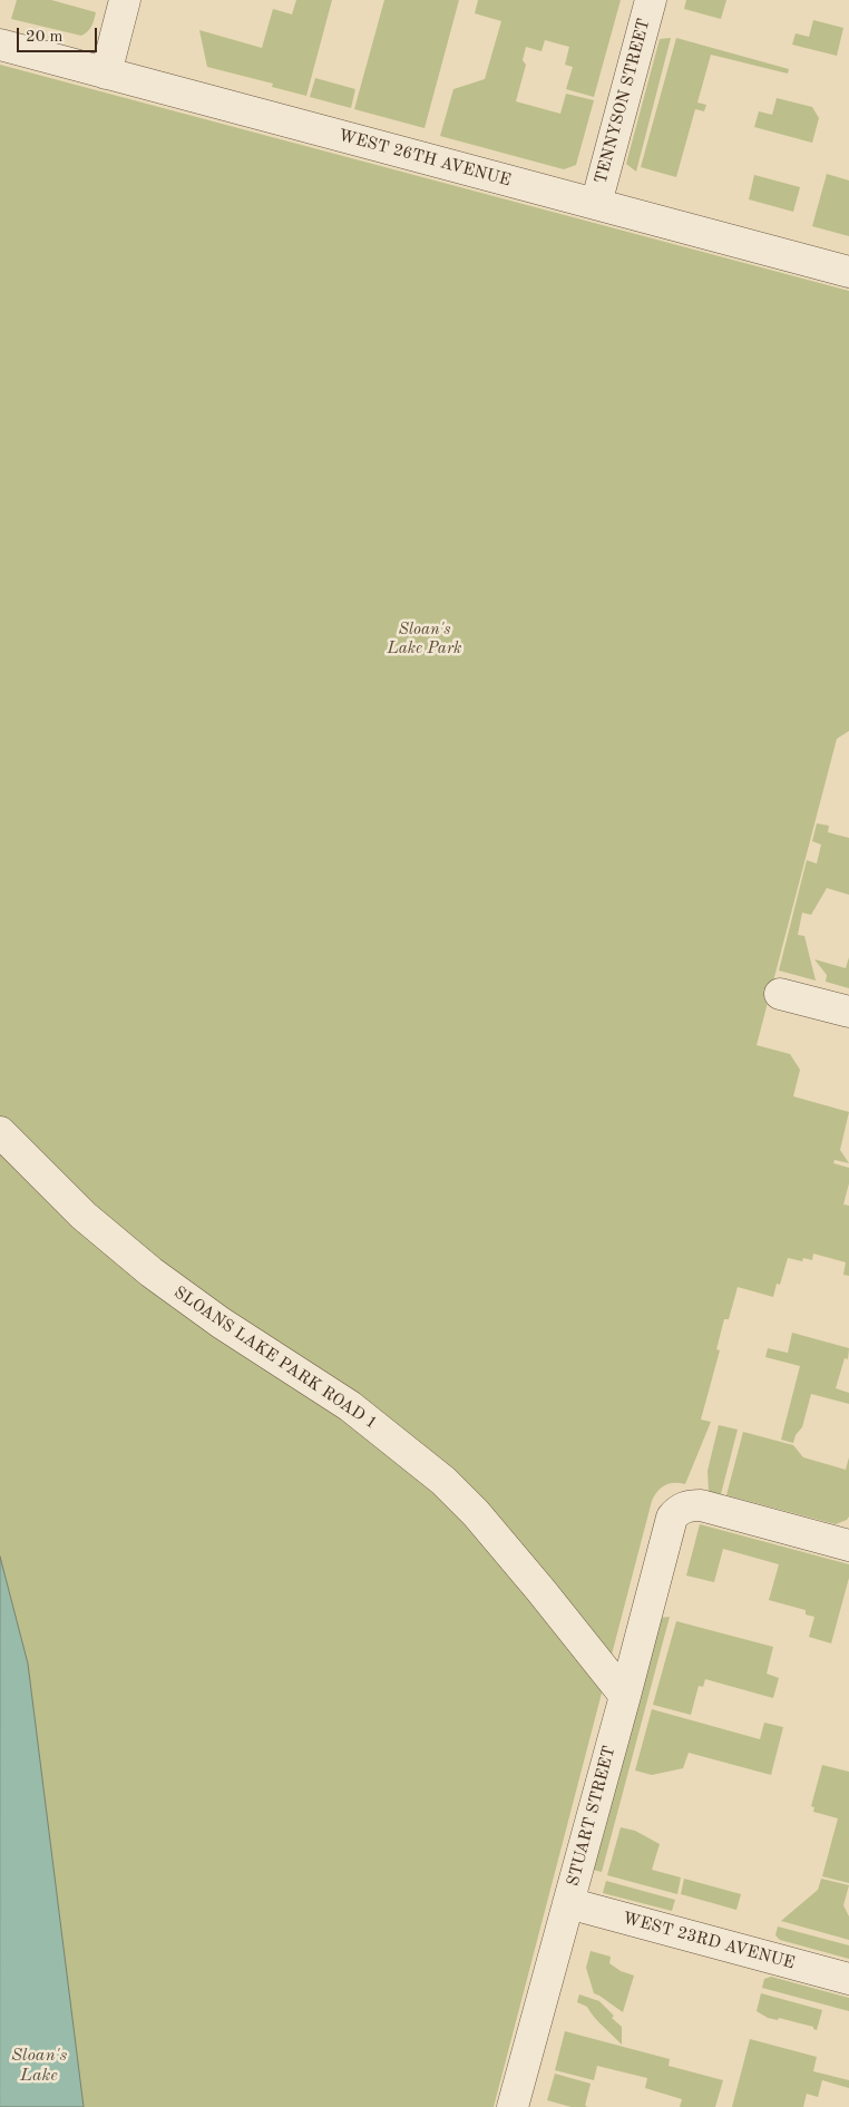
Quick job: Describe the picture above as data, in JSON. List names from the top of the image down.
{
  "streets": {
    "street": [
      "TENNYSON STREET",
      "WEST 26TH AVENUE",
      "SLOANS LAKE PARK ROAD 1",
      "STUART STREET",
      "WEST 23RD AVENUE"
    ]
  },
  "crossings": [
    ["TENNYSON STREET", "WEST 26TH AVENUE"],
    ["SLOANS LAKE PARK ROAD 1", "STUART STREET"],
    ["STUART STREET", "WEST 23RD AVENUE"]
  ],
  "water": ["Sloan's Lake"],
  "parks": ["Sloan's Lake Park"],
  "scale_bar": "20 m"
}
